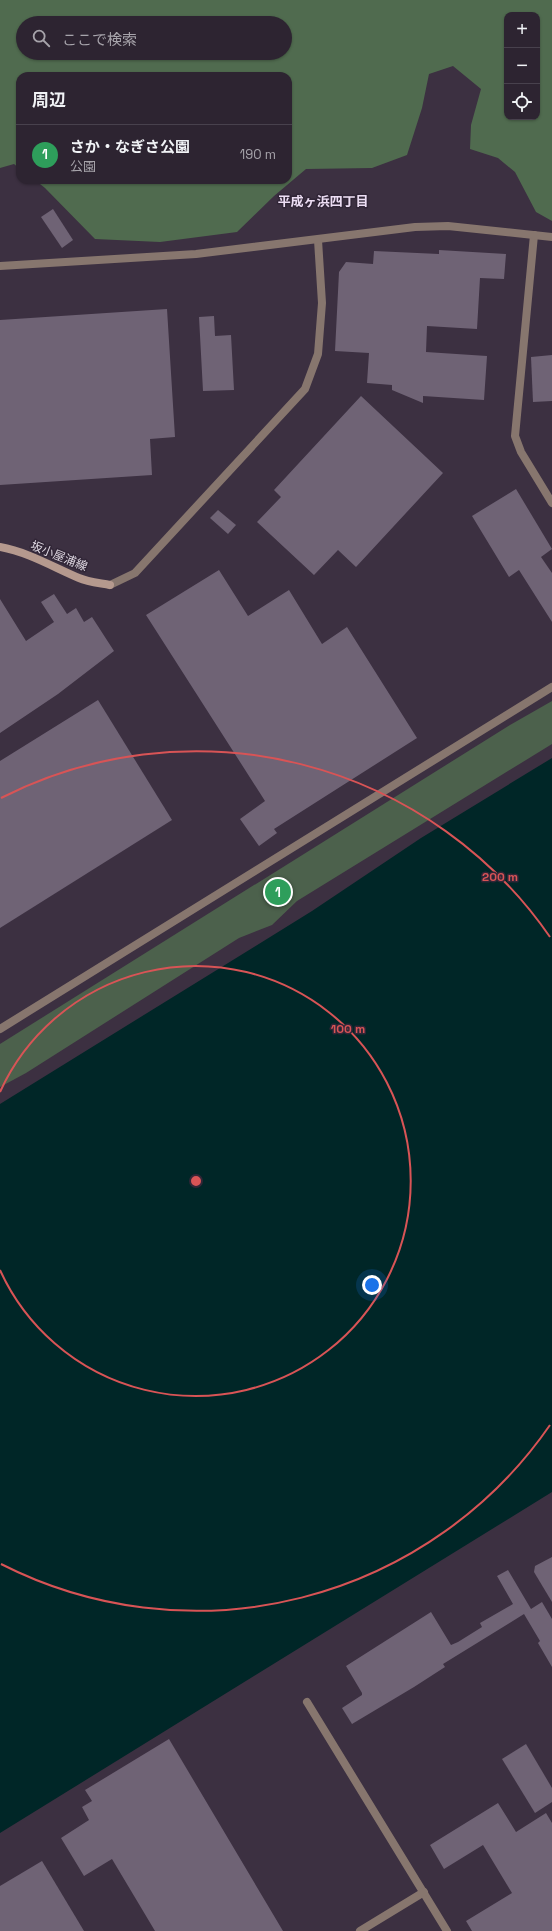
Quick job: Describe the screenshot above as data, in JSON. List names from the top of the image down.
{
  "streets": {
    "main road": ["坂小屋浦線"]
  },
  "districts": ["平成ヶ浜四丁目"],
  "page": {
    "map_buttons": ["+", "−"],
    "search": "ここで検索",
    "heading": "周辺",
    "list": [
      {
        "mark": "1",
        "name": "さか・なぎさ公園",
        "note": "公園",
        "value": "190 m"
      }
    ],
    "pins": "1"
  },
  "rings": ["200 m", "100 m"]
}
